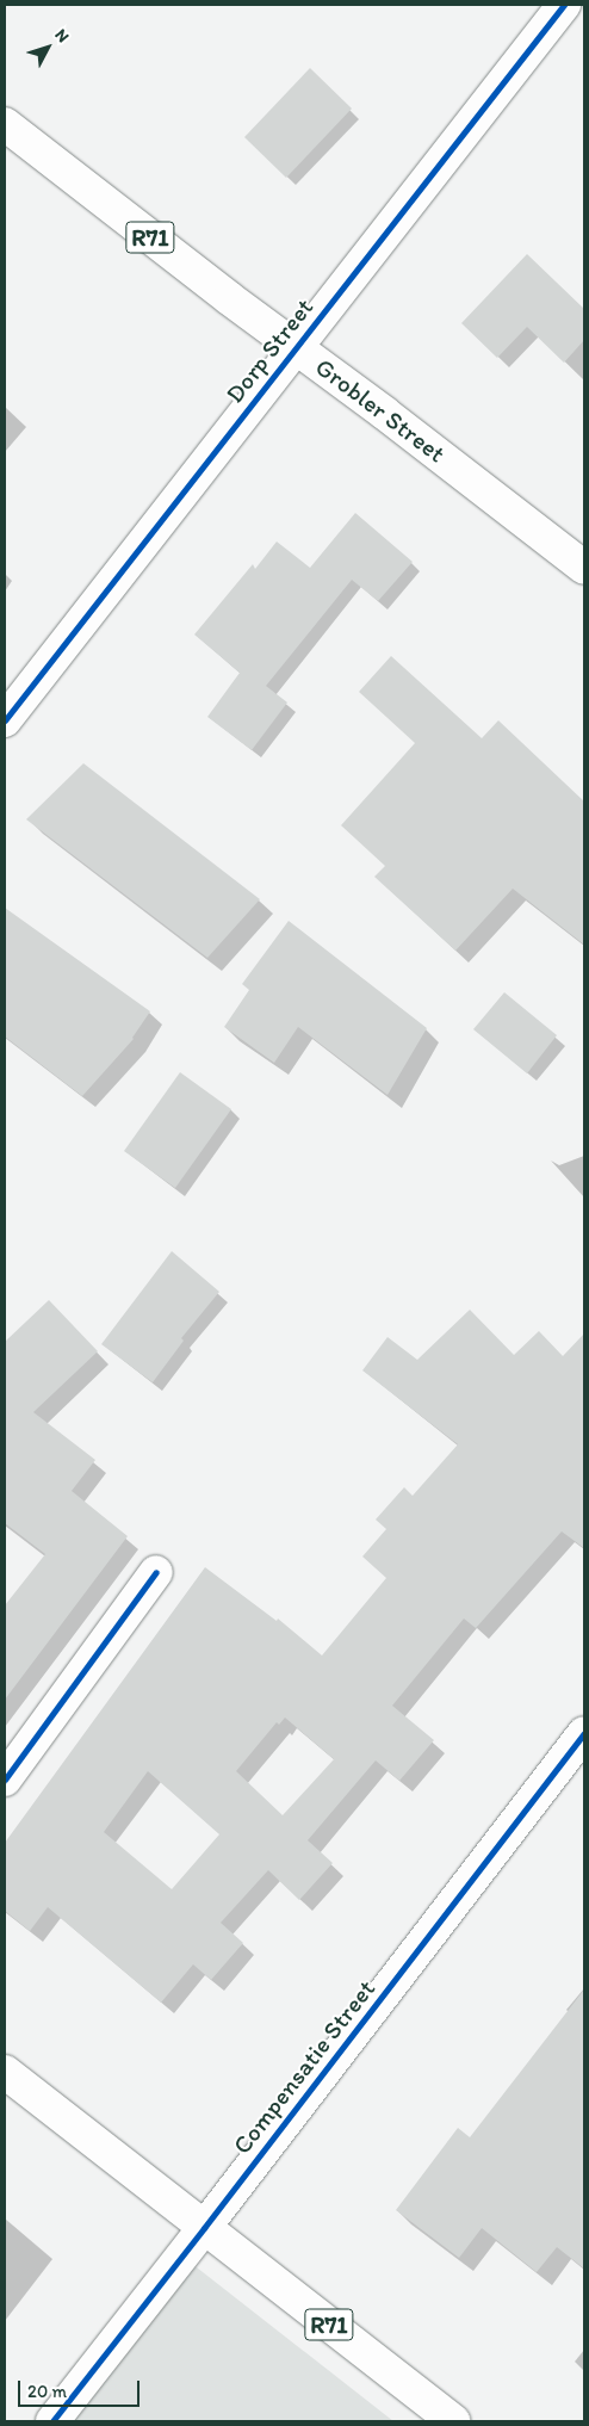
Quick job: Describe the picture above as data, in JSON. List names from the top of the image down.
{
  "streets": {
    "street": [
      "R71",
      "Dorp Street",
      "Grobler Street",
      "Compensatie Street"
    ]
  },
  "crossings": [
    ["R71", "Compensatie Street"],
    ["Dorp Street", "Grobler Street"]
  ],
  "scale_bar": "20 m",
  "north": "top right"
}
